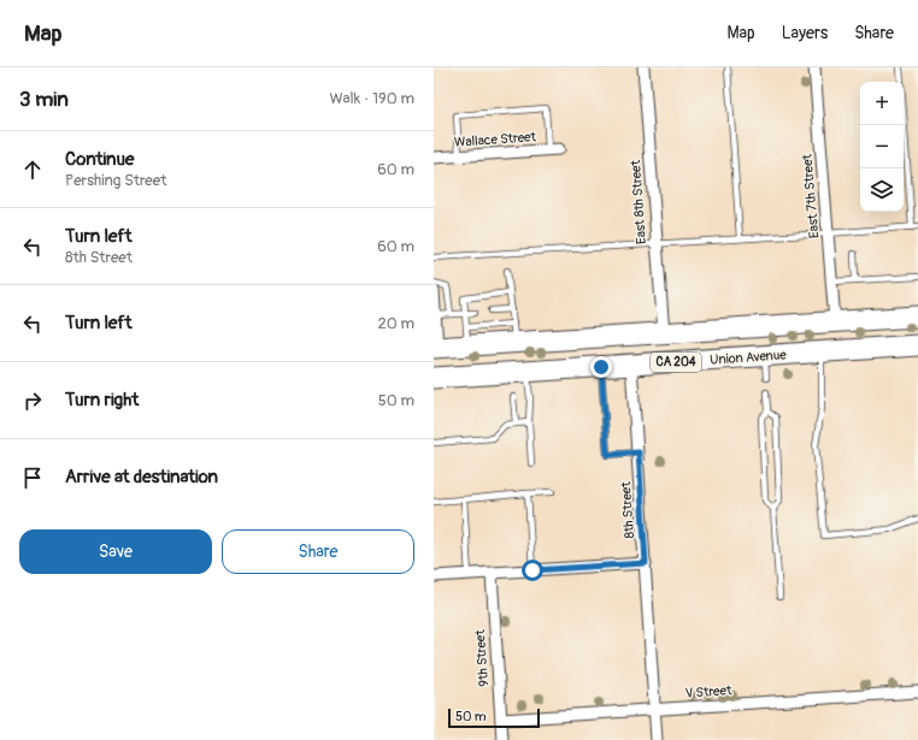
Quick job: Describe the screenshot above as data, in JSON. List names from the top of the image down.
{
  "streets": {
    "highway": ["Union Avenue", "CA 204"],
    "street": [
      "Wallace Street",
      "East 7th Street",
      "East 8th Street",
      "8th Street",
      "9th Street",
      "V Street"
    ]
  },
  "crossings": [
    ["East 7th Street", "CA 204"],
    ["East 8th Street", "CA 204"],
    ["Union Avenue", "8th Street"],
    ["8th Street", "V Street"],
    ["9th Street", "V Street"]
  ],
  "scale_bar": "50 m",
  "page": {
    "header": "Map",
    "nav": ["Map", "Layers", "Share"],
    "heading": ["3 min", "Walk · 190 m"],
    "map_buttons": ["+", "−"],
    "list": [
      ["Continue", "Pershing Street", "60 m"],
      ["Turn left", "8th Street", "60 m"],
      ["Turn left", "20 m"],
      ["Turn right", "50 m"],
      "Arrive at destination"
    ],
    "buttons": ["Save", "Share"],
    "scale": "50 m"
  }
}
